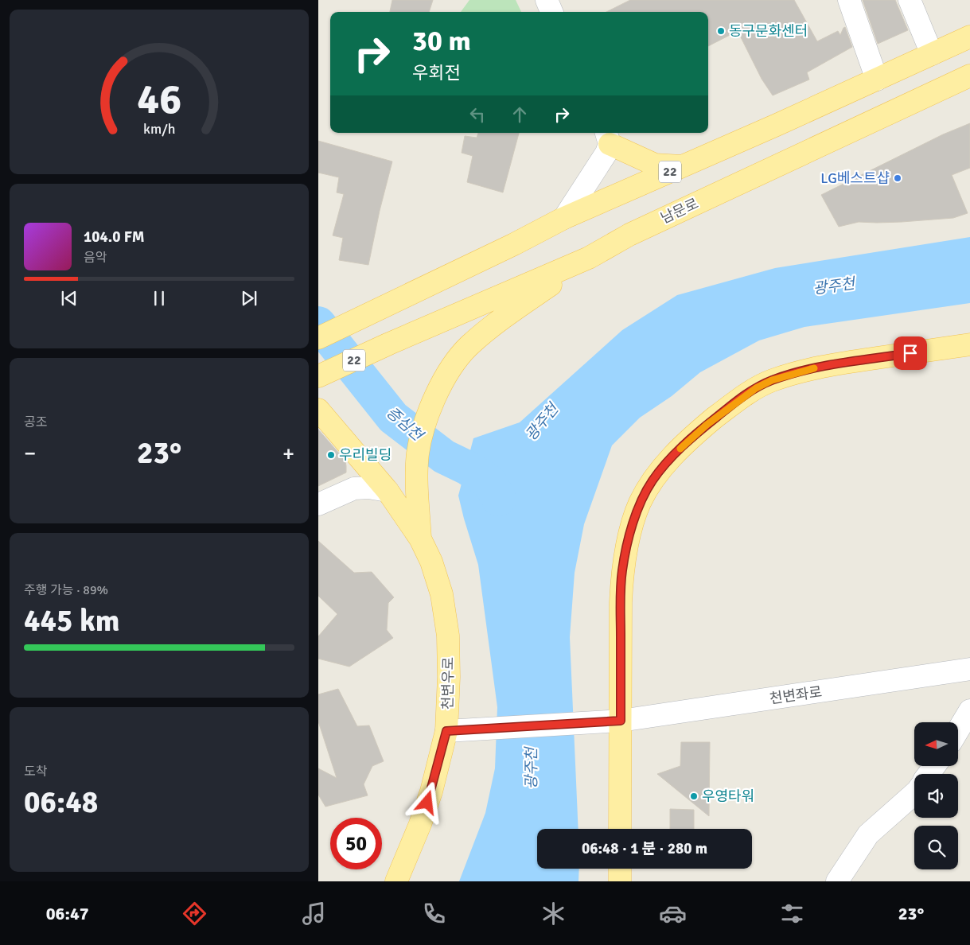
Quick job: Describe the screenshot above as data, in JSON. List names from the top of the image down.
{
  "streets": {
    "main road": ["22", "남문로", "천변우로"],
    "street": ["천변좌로"]
  },
  "crossings": [
    ["천변우로", "천변좌로"]
  ],
  "water": ["광주천", "증심천"],
  "places": [
    "동구문화센터",
    "LG베스트샵",
    "우리빌딩",
    "우영타워"
  ],
  "north": "left",
  "page": {
    "turn": ["30 m", "우회전"],
    "song": ["104.0 FM", "음악"],
    "tile": [
      "공조",
      ["주행 가능 · 89%", "445 km"],
      ["도착", "06:48"]
    ],
    "heat": ["−", "23°", "+"],
    "limit": "50",
    "trip": "06:48 · 1 분 · 280 m",
    "tabs": ["06:47", "23°"],
    "gauge": ["46", "km/h"]
  }
}
